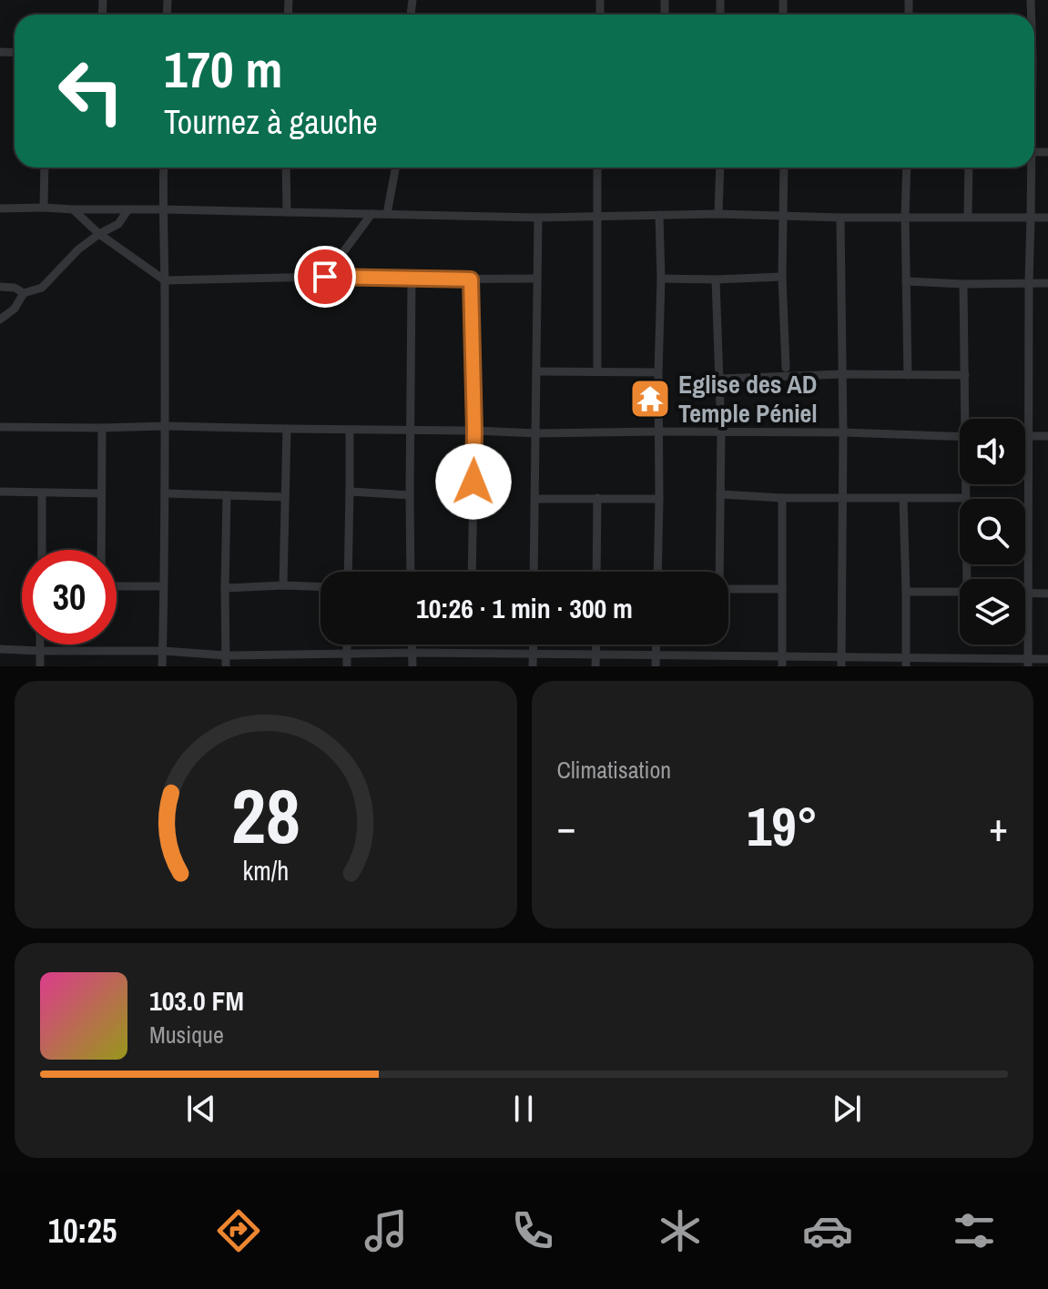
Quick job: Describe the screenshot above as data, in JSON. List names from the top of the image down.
{
  "places": {
    "temple": ["Eglise des AD Temple Péniel"]
  },
  "page": {
    "turn": ["170 m", "Tournez à gauche"],
    "limit": "30",
    "trip": "10:26 · 1 min · 300 m",
    "tile": "Climatisation",
    "heat": ["−", "19°", "+"],
    "song": ["103.0 FM", "Musique"],
    "tabs": "10:25",
    "gauge": ["28", "km/h"]
  }
}
